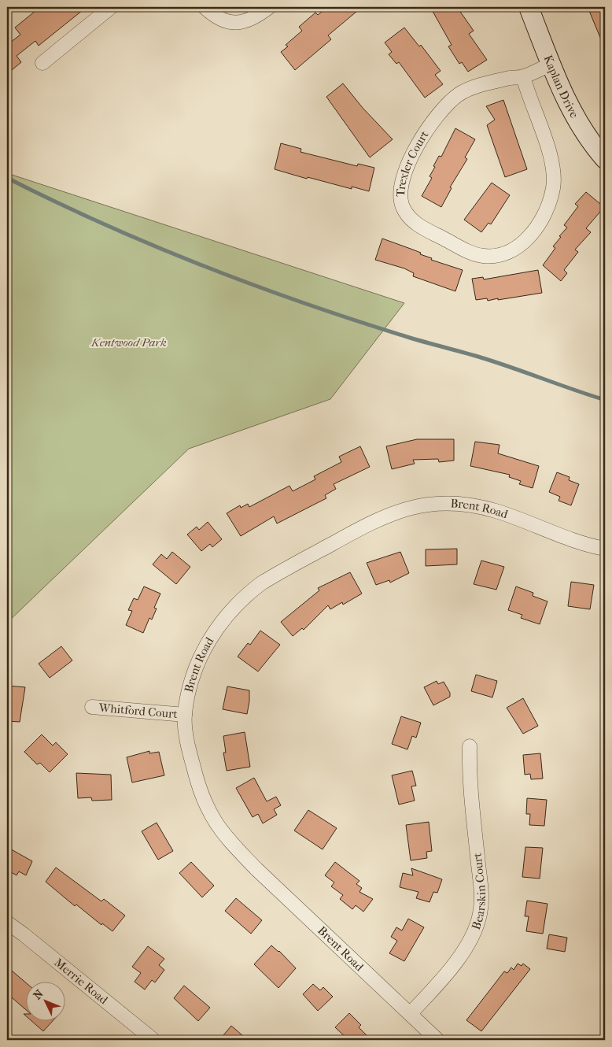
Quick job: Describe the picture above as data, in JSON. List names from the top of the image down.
{
  "streets": {
    "street": [
      "Kaplan Drive",
      "Trexler Court",
      "Brent Road",
      "Whitford Court",
      "Bearskin Court",
      "Merrie Road"
    ]
  },
  "crossings": [
    ["Kaplan Drive", "Trexler Court"],
    ["Brent Road", "Whitford Court"],
    ["Brent Road", "Bearskin Court"]
  ],
  "parks": ["Kentwood Park"],
  "north": "top left"
}
